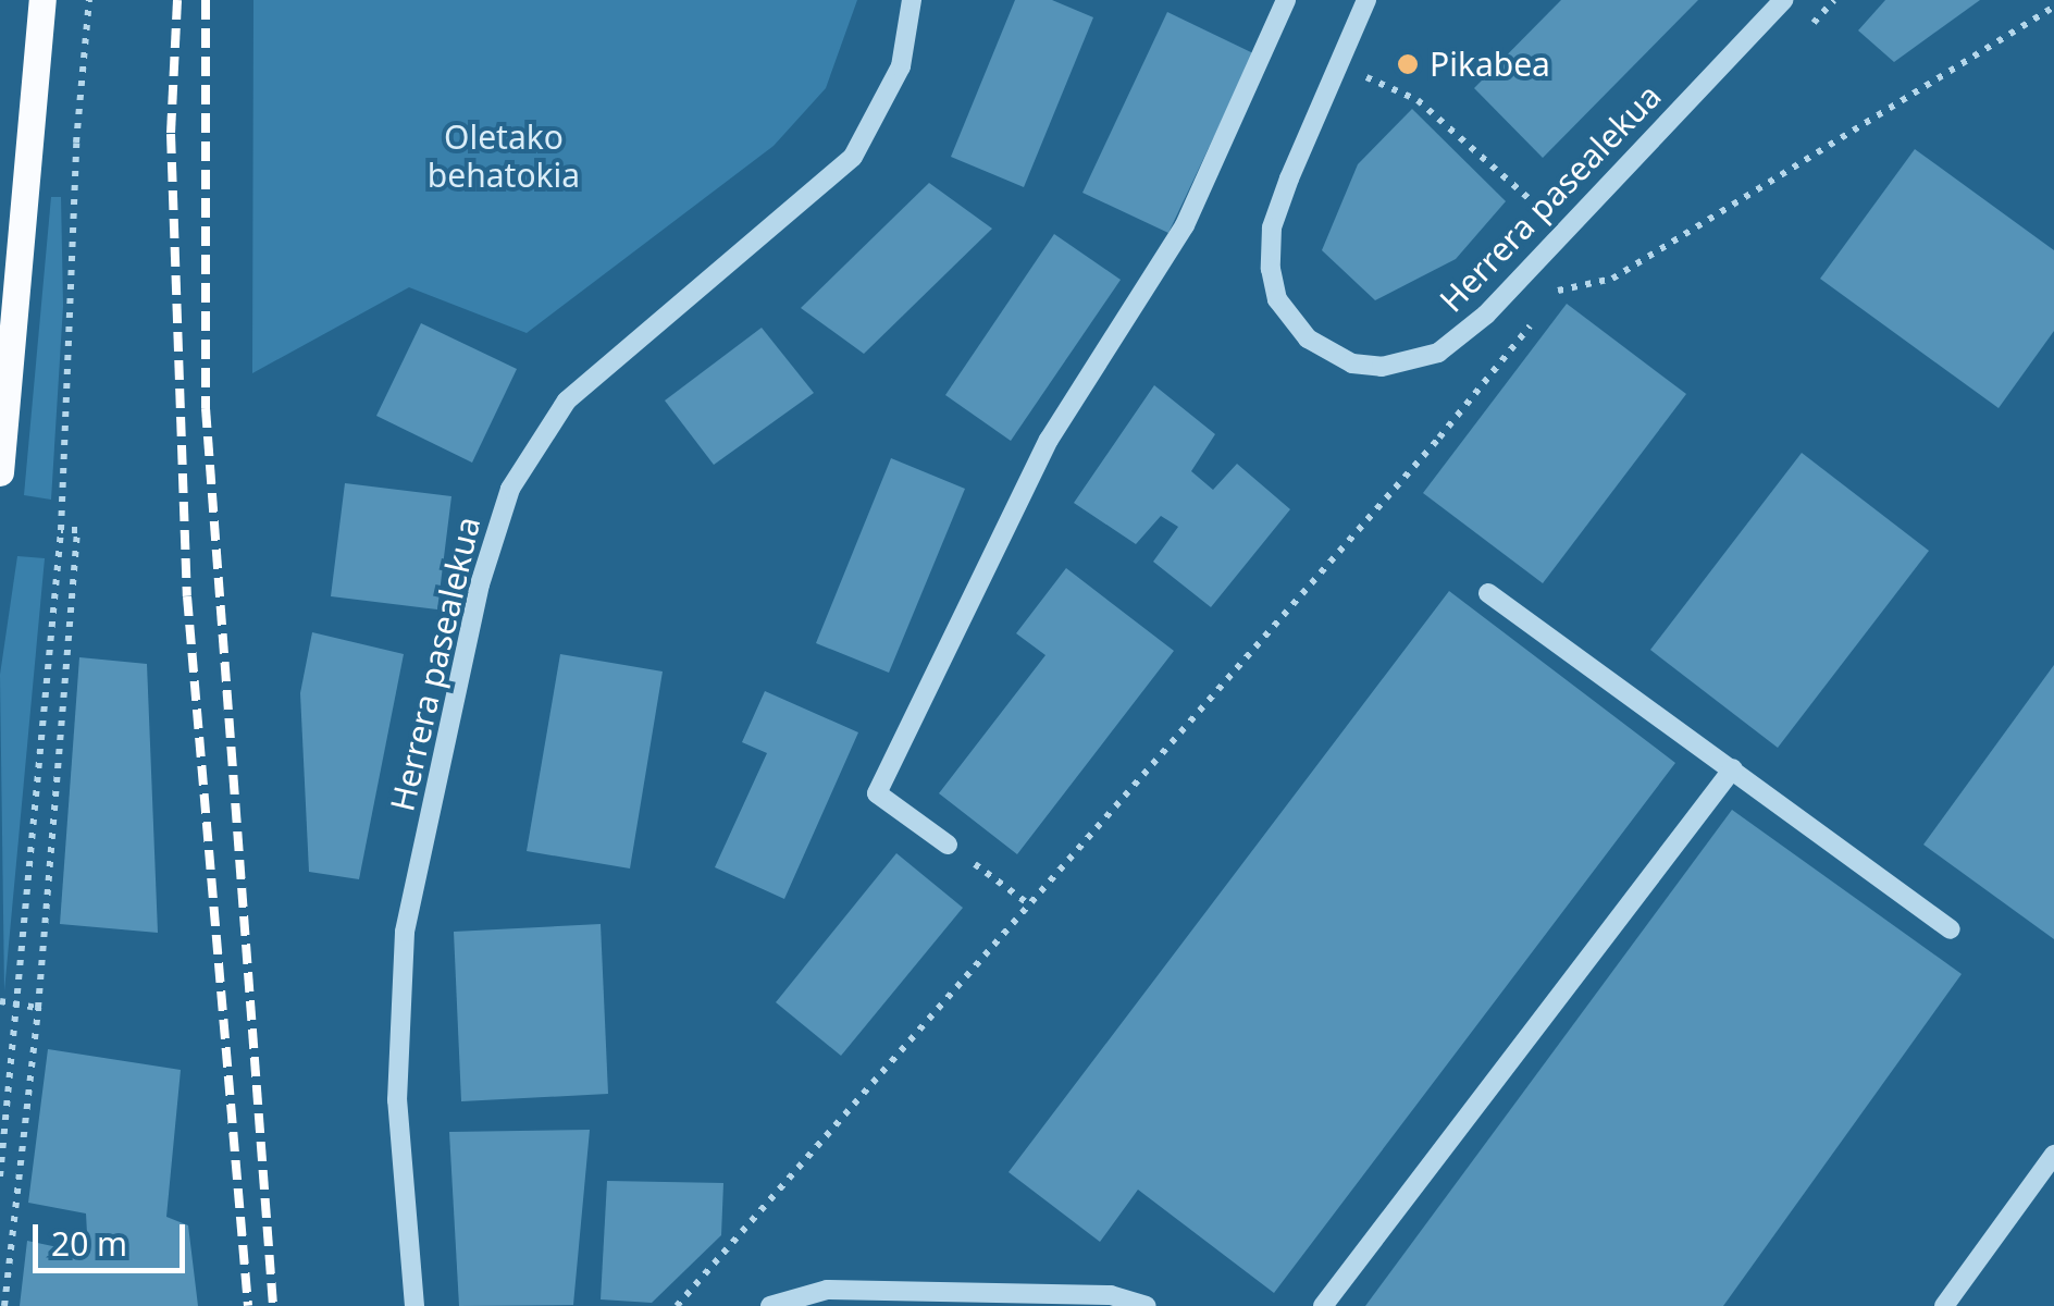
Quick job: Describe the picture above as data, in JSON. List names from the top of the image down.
{
  "streets": {
    "street": ["Herrera pasealekua"]
  },
  "parks": ["Oletako behatokia"],
  "places": ["Pikabea"],
  "scale_bar": "20 m"
}
